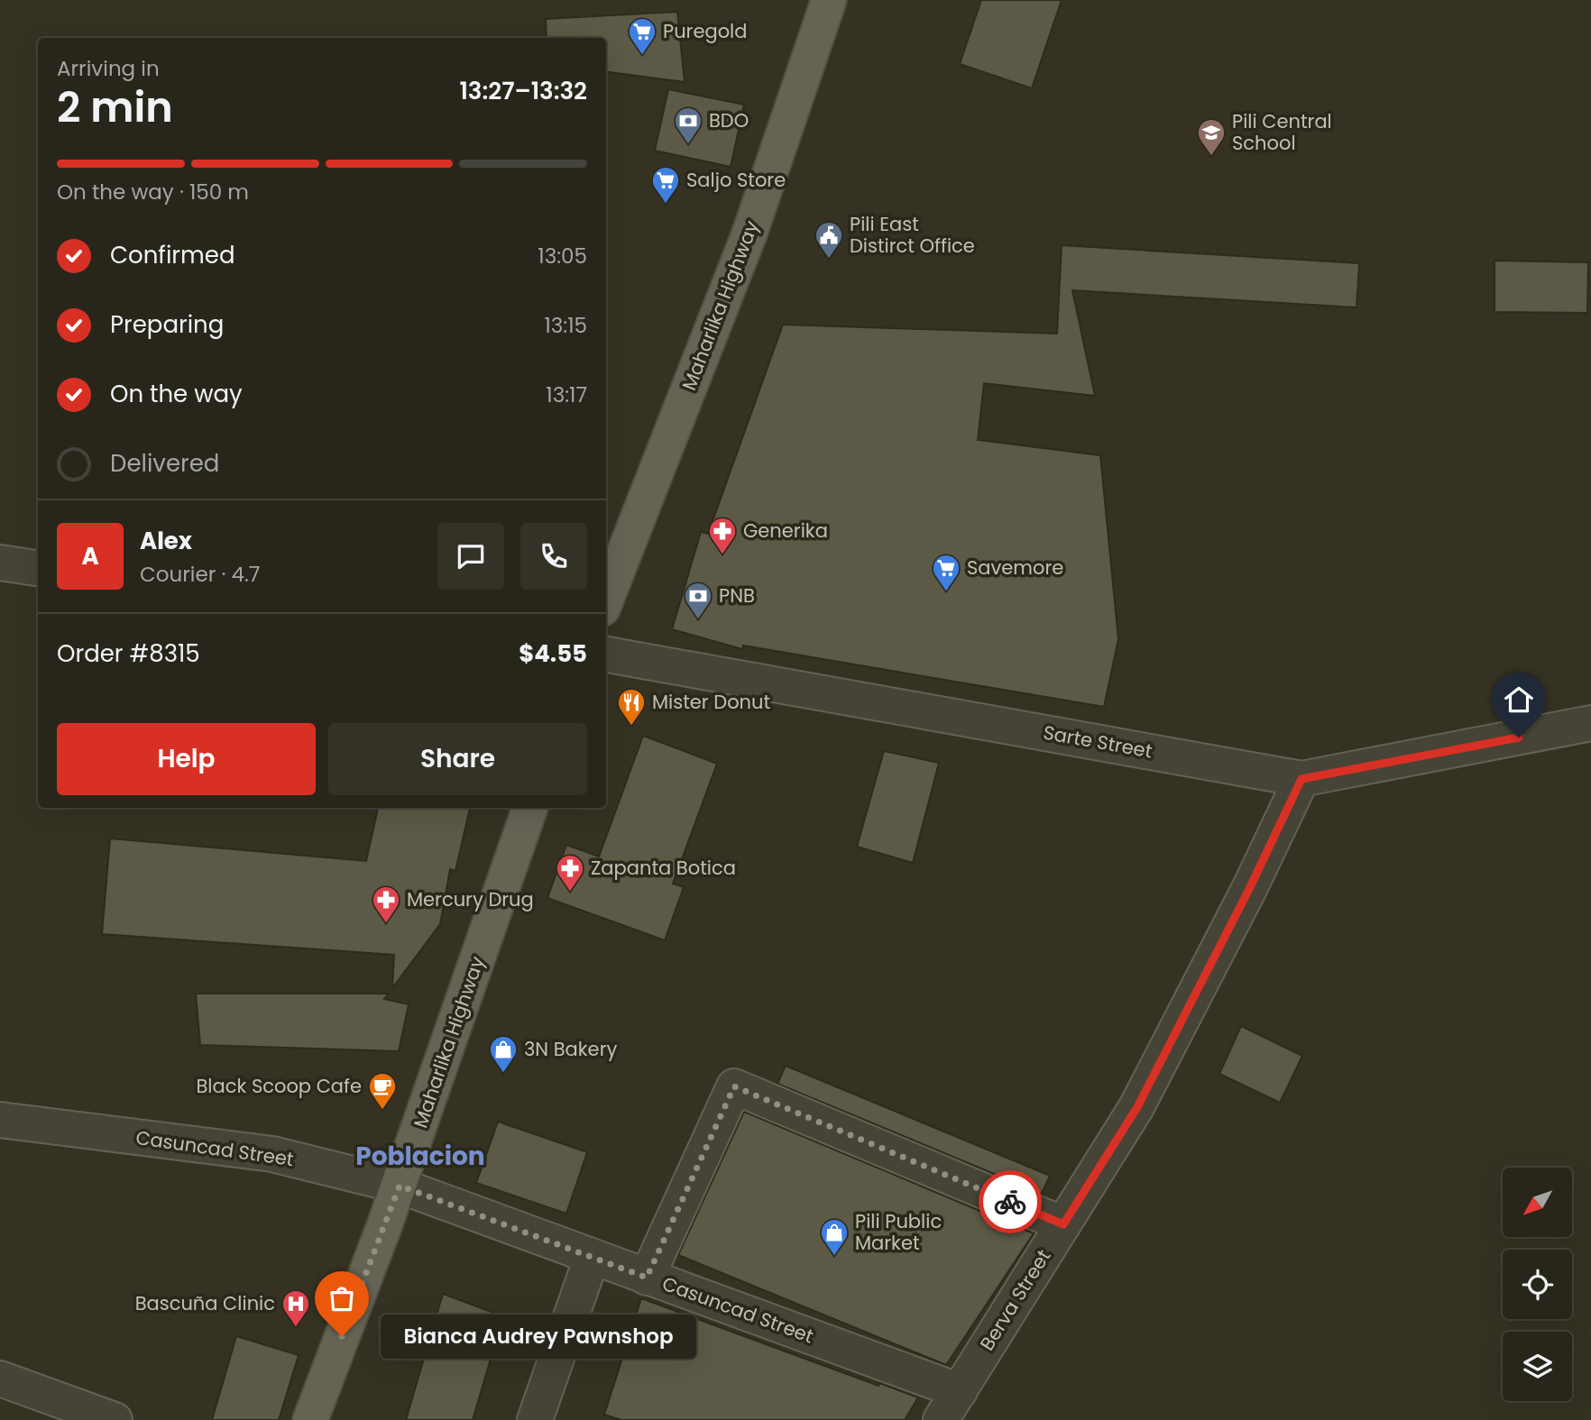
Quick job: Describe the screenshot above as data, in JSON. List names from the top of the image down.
{
  "streets": {
    "main road": ["Maharlika Highway"],
    "street": ["Sarte Street", "Casuncad Street", "Berva Street"]
  },
  "crossings": [
    ["Maharlika Highway", "Casuncad Street"],
    ["Sarte Street", "Berva Street"],
    ["Casuncad Street", "Berva Street"]
  ],
  "districts": ["Poblacion"],
  "places": {
    "supermarket": ["Puregold", "Saljo Store", "Savemore"],
    "bank": ["BDO", "PNB"],
    "school or university": ["Pili Central School"],
    "public building": ["Pili East Distirct Office"],
    "pharmacy": ["Generika", "Zapanta Botica", "Mercury Drug"],
    "restaurant": ["Mister Donut"],
    "shop": ["3N Bakery", "Pili Public Market"],
    "cafe": ["Black Scoop Cafe"],
    "hospital": ["Bascuña Clinic"],
    "other": ["Bianca Audrey Pawnshop"]
  },
  "north": "bottom left",
  "page": {
    "heading": ["2 min", "Arriving in", "13:27–13:32"],
    "panel": [
      "Alex",
      "Courier · 4.7",
      "Order #8315",
      "$4.55"
    ],
    "bar": "On the way · 150 m",
    "list": [
      ["Confirmed", "13:05"],
      ["Preparing", "13:15"],
      ["On the way", "13:17"],
      "Delivered"
    ],
    "round": "A",
    "buttons": ["Help", "Share"],
    "bubble": "Bianca Audrey Pawnshop"
  }
}
